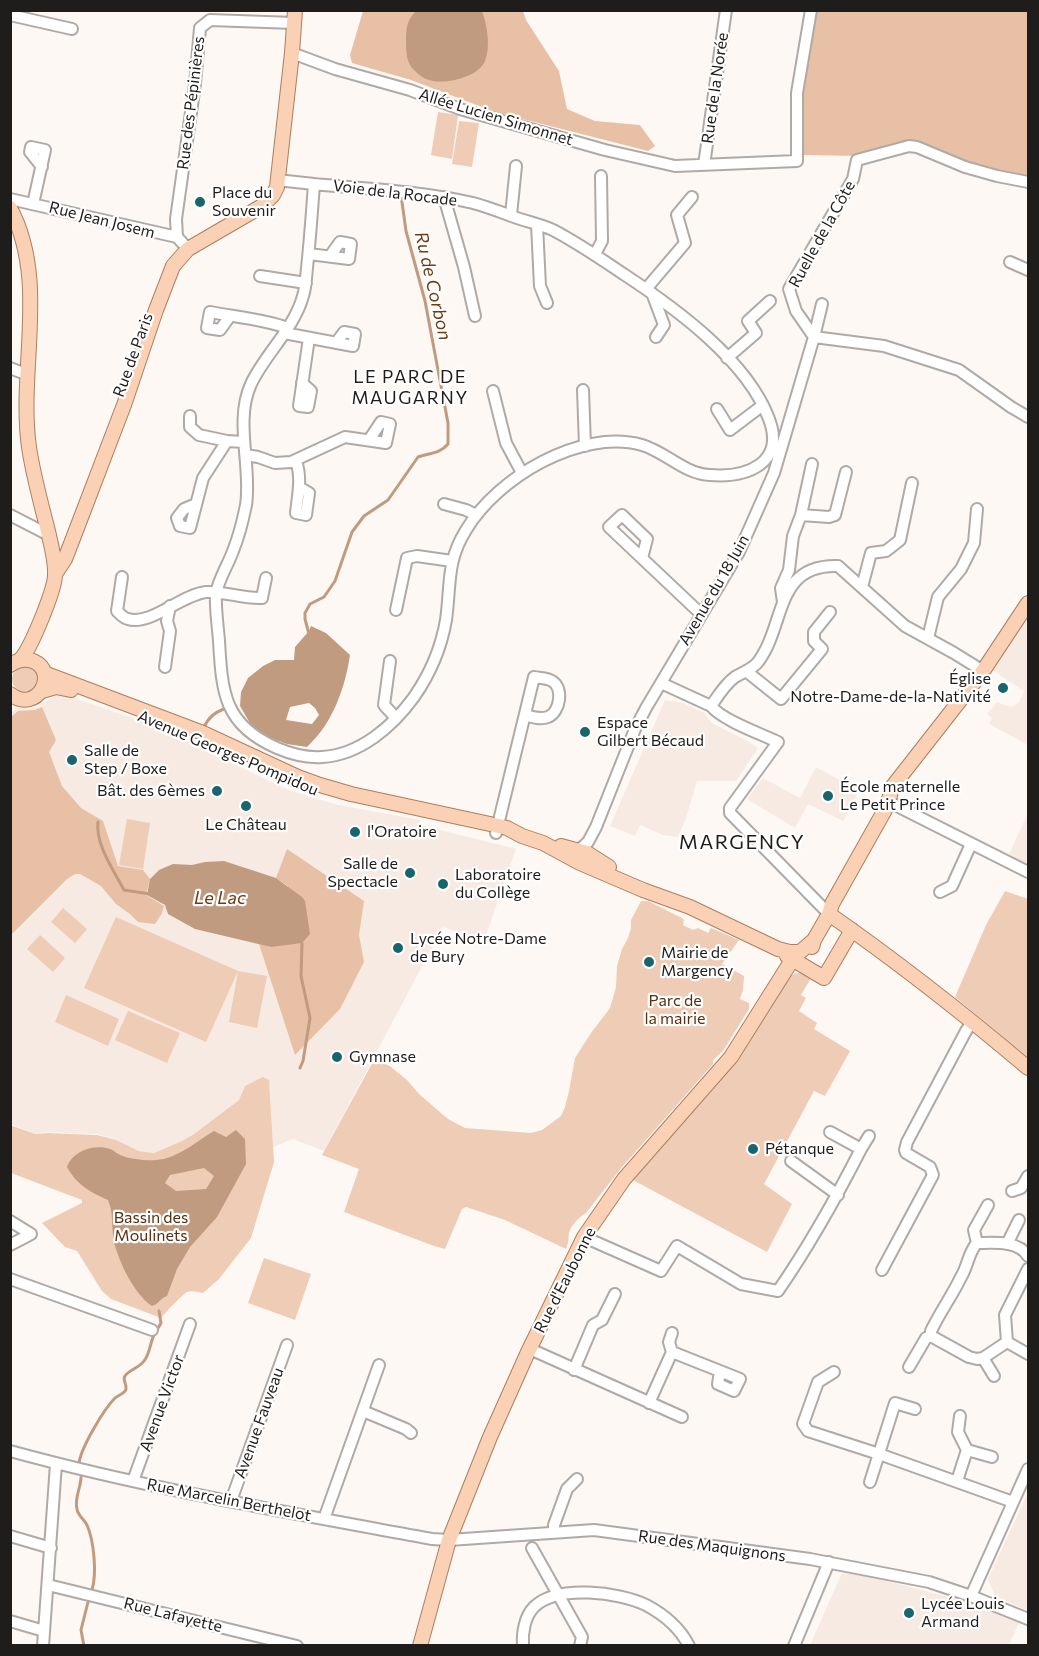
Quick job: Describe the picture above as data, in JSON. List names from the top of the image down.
{
  "streets": {
    "main road": ["Rue de Paris", "Avenue Georges Pompidou", "Rue d'Eaubonne"],
    "street": [
      "Rue de la Norée",
      "Rue des Pépinières",
      "Allée Lucien Simonnet",
      "Voie de la Rocade",
      "Rue Jean Josem",
      "Ruelle de la Côte",
      "Avenue du 18 Juin",
      "Avenue Victor",
      "Avenue Fauveau",
      "Rue Marcelin Berthelot",
      "Rue des Maquignons",
      "Rue Lafayette"
    ]
  },
  "crossings": [
    ["Rue de la Norée", "Allée Lucien Simonnet"],
    ["Rue des Pépinières", "Rue Jean Josem"],
    ["Rue des Pépinières", "Rue de Paris"],
    ["Allée Lucien Simonnet", "Rue de Paris"],
    ["Rue Jean Josem", "Rue de Paris"],
    ["Ruelle de la Côte", "Avenue du 18 Juin"],
    ["Rue de Paris", "Avenue Georges Pompidou"],
    ["Avenue du 18 Juin", "Avenue Georges Pompidou"],
    ["Avenue Georges Pompidou", "Rue d'Eaubonne"],
    ["Rue d'Eaubonne", "Rue Marcelin Berthelot"],
    ["Rue d'Eaubonne", "Rue des Maquignons"],
    ["Avenue Victor", "Rue Marcelin Berthelot"],
    ["Avenue Fauveau", "Rue Marcelin Berthelot"],
    ["Rue Marcelin Berthelot", "Rue des Maquignons"]
  ],
  "districts": ["LE PARC DE MAUGARNY", "MARGENCY"],
  "water": ["Ru de Corbon", "Le Lac"],
  "parks": ["Parc de la mairie", "Bassin des Moulinets"],
  "places": [
    "Place du Souvenir",
    "Église Notre-Dame-de-la-Nativité",
    "Espace Gilbert Bécaud",
    "Salle de Step / Boxe",
    "Bât. des 6èmes",
    "École maternelle Le Petit Prince",
    "Le Château",
    "l'Oratoire",
    "Salle de Spectacle",
    "Laboratoire du Collège",
    "Lycée Notre-Dame de Bury",
    "Mairie de Margency",
    "Gymnase",
    "Pétanque",
    "Lycée Louis Armand"
  ]
}
